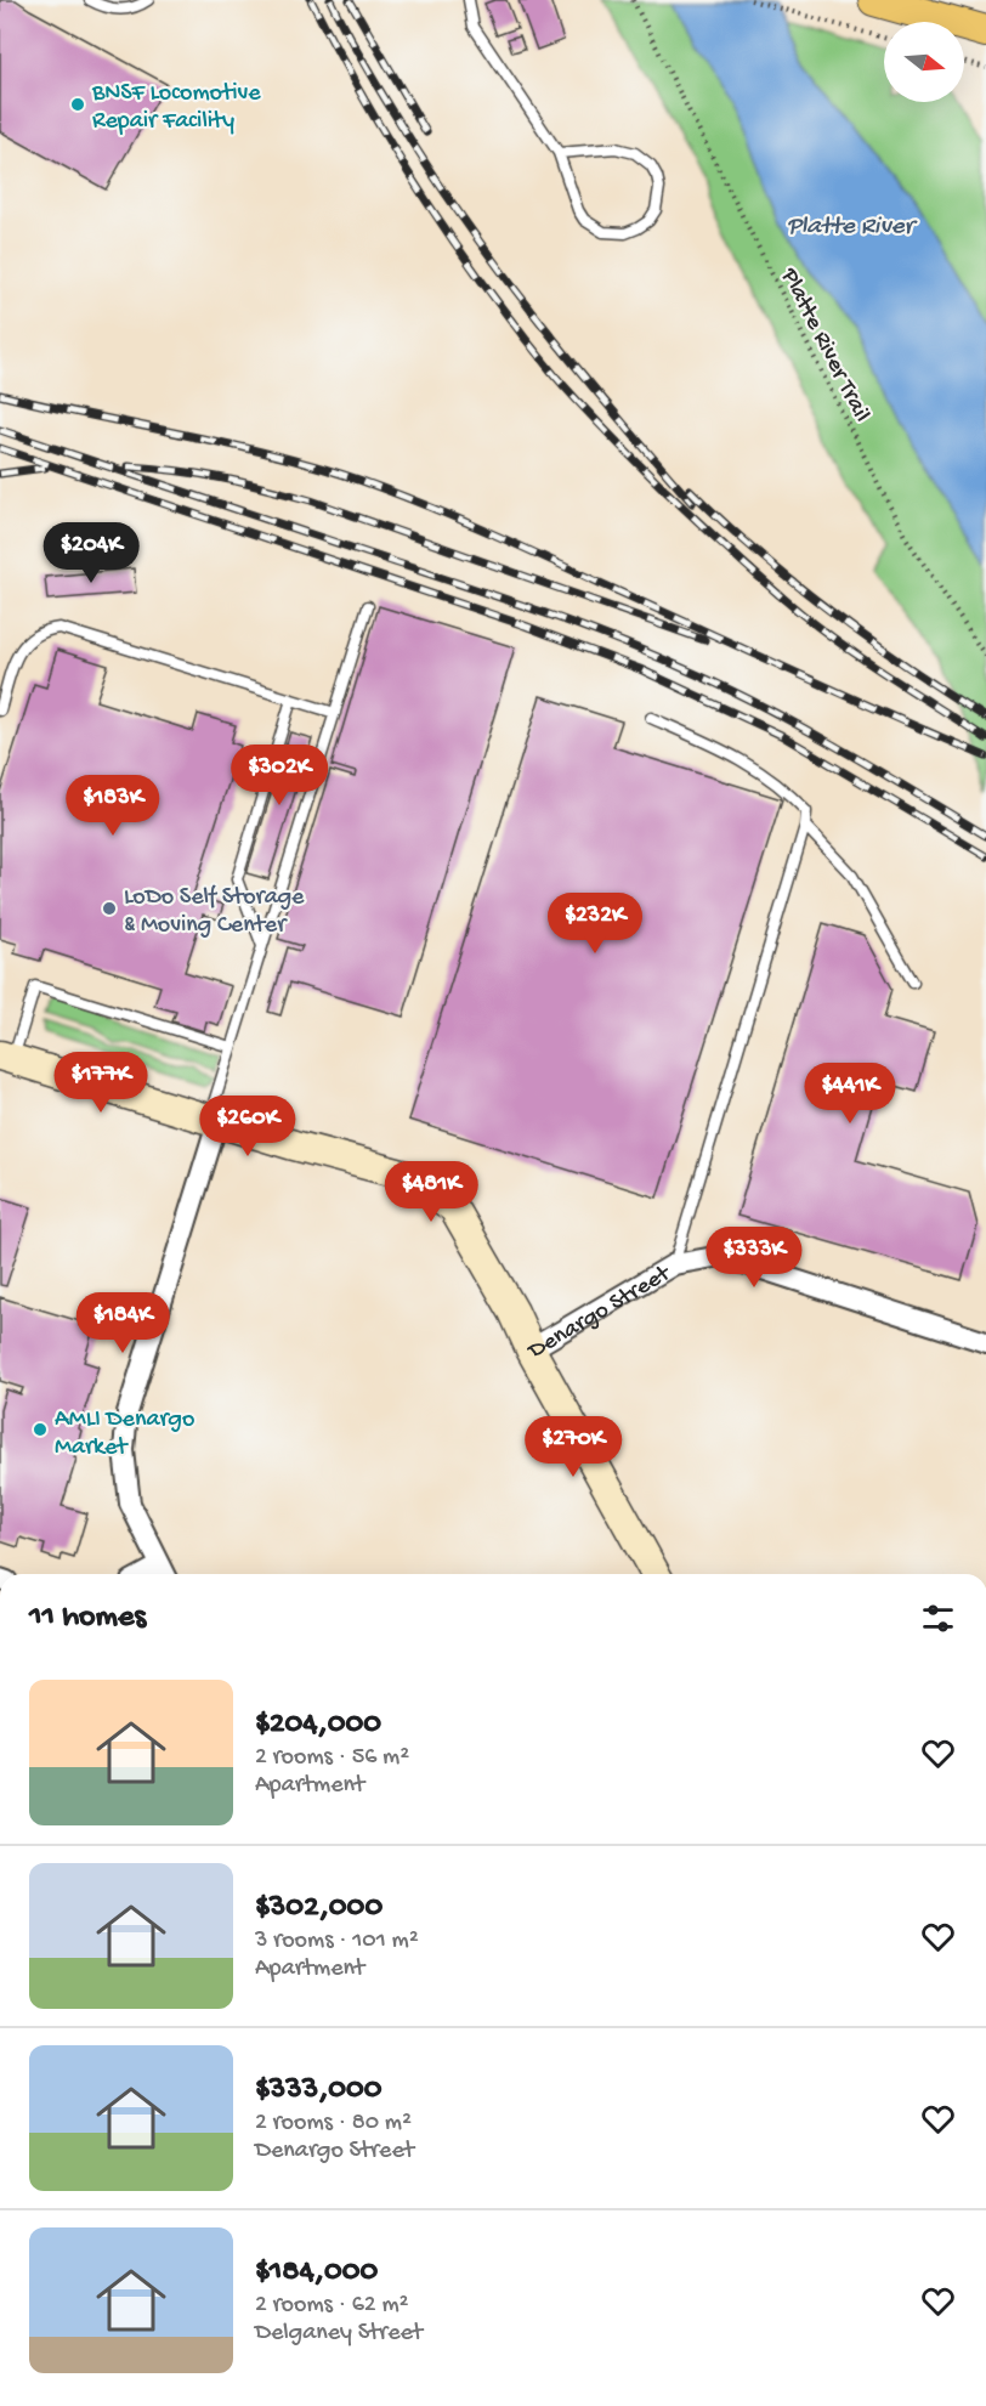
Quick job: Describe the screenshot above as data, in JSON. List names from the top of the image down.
{
  "streets": {
    "street": ["Denargo Street"],
    "path": ["Platte River Trail"]
  },
  "water": ["Platte River"],
  "places": ["BNSF Locomotive Repair Facility", "LoDo Self Storage & Moving Center", "AMLI Denargo Market"],
  "north": "right",
  "page": {
    "price": [
      "$204K",
      "$302K",
      "$183K",
      "$232K",
      "$177K",
      "$441K",
      "$260K",
      "$481K",
      "$333K",
      "$184K",
      "$270K"
    ],
    "heading": "11 homes",
    "list": [
      {
        "name": "$204,000",
        "note": "2 rooms · 56 m² · Apartment"
      },
      {
        "name": "$302,000",
        "note": "3 rooms · 101 m² · Apartment"
      },
      {
        "name": "$333,000",
        "note": "2 rooms · 80 m² · Denargo Street"
      },
      {
        "name": "$184,000",
        "note": "2 rooms · 62 m² · Delganey Street"
      }
    ]
  }
}
